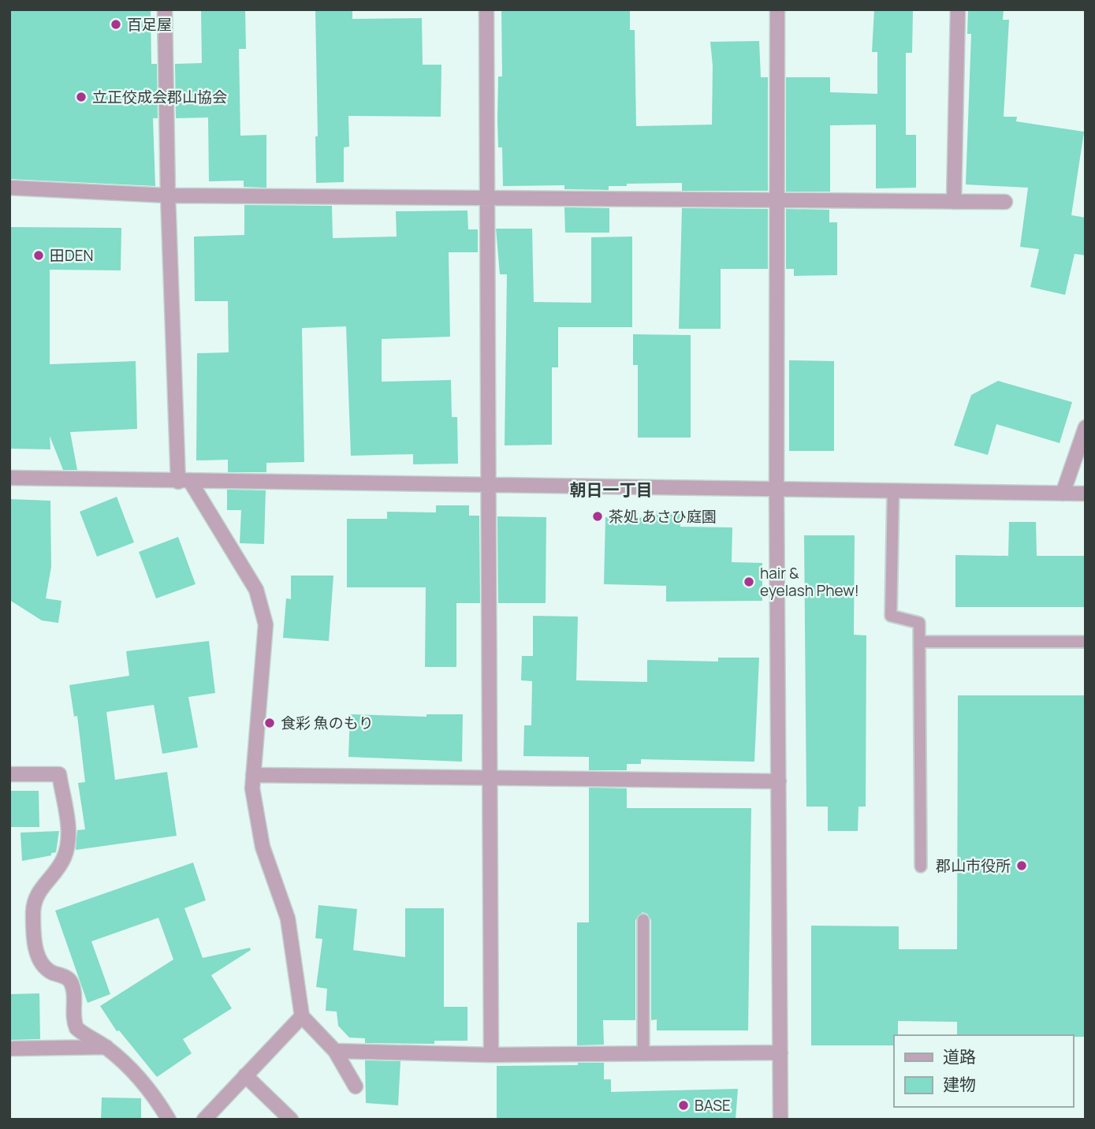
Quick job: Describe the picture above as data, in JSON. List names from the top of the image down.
{
  "districts": ["朝日一丁目"],
  "places": [
    "百足屋",
    "立正佼成会郡山協会",
    "田DEN",
    "茶処 あさひ庭園",
    "hair & eyelash Phew!",
    "食彩 魚のもり",
    "郡山市役所",
    "BASE"
  ],
  "legend": ["道路", "建物"]
}
